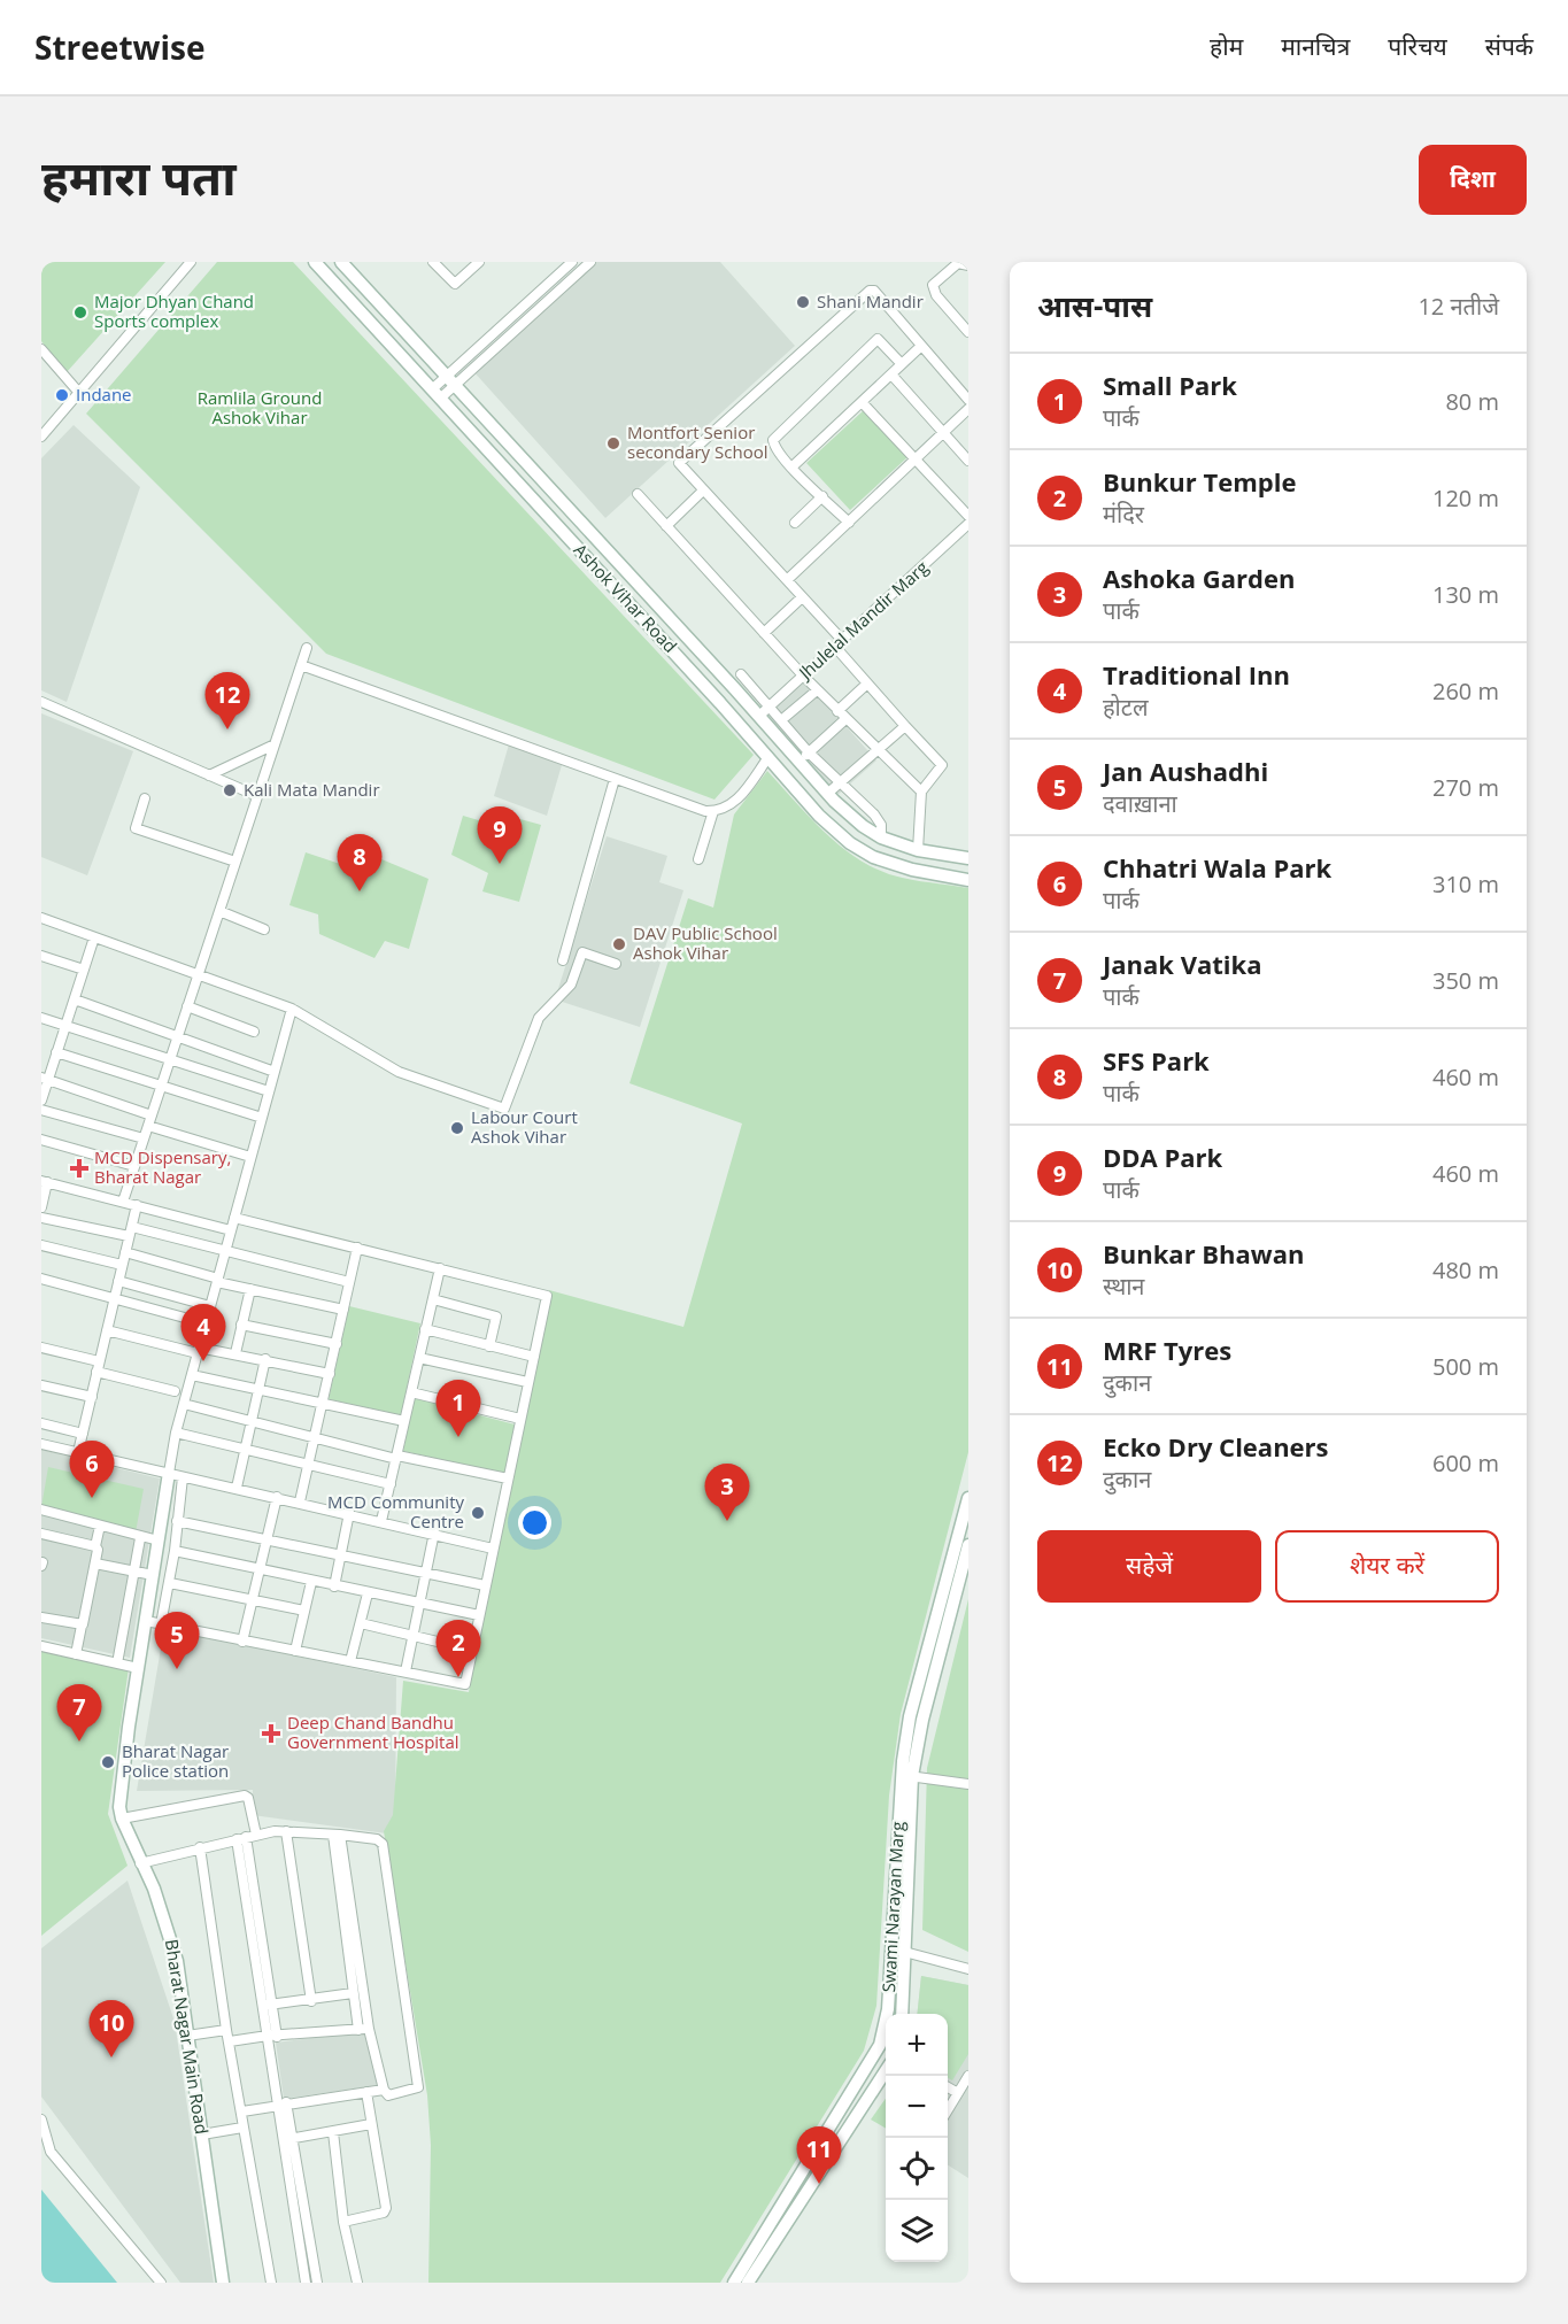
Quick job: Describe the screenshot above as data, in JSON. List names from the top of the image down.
{
  "streets": {
    "main road": ["Ashok Vihar Road", "Swami Narayan Marg", "Bharat Nagar Main Road"],
    "street": ["Jhulelal Mandir Marg"]
  },
  "crossings": [
    ["Ashok Vihar Road", "Jhulelal Mandir Marg"]
  ],
  "parks": ["Ramlila Ground Ashok Vihar"],
  "places": {
    "other": [
      "Shani Mandir",
      "Major Dhyan Chand Sports complex",
      "Indane",
      "Montfort Senior secondary School",
      "Kali Mata Mandir",
      "DAV Public School Ashok Vihar",
      "Labour Court Ashok Vihar",
      "MCD Community Centre",
      "Bharat Nagar Police station"
    ],
    "health": ["MCD Dispensary, Bharat Nagar", "Deep Chand Bandhu Government Hospital"]
  },
  "page": {
    "header": "Streetwise",
    "nav": [
      "होम",
      "मानचित्र",
      "परिचय",
      "संपर्क"
    ],
    "title": "हमारा पता",
    "buttons": [
      "दिशा",
      ["सहेजें", "शेयर करें"]
    ],
    "heading": ["आस-पास", "12 नतीजे"],
    "list": [
      {
        "mark": "1",
        "name": "Small Park",
        "note": "पार्क",
        "value": "80 m"
      },
      {
        "mark": "2",
        "name": "Bunkur Temple",
        "note": "मंदिर",
        "value": "120 m"
      },
      {
        "mark": "3",
        "name": "Ashoka Garden",
        "note": "पार्क",
        "value": "130 m"
      },
      {
        "mark": "4",
        "name": "Traditional Inn",
        "note": "होटल",
        "value": "260 m"
      },
      {
        "mark": "5",
        "name": "Jan Aushadhi",
        "note": "दवाख़ाना",
        "value": "270 m"
      },
      {
        "mark": "6",
        "name": "Chhatri Wala Park",
        "note": "पार्क",
        "value": "310 m"
      },
      {
        "mark": "7",
        "name": "Janak Vatika",
        "note": "पार्क",
        "value": "350 m"
      },
      {
        "mark": "8",
        "name": "SFS Park",
        "note": "पार्क",
        "value": "460 m"
      },
      {
        "mark": "9",
        "name": "DDA Park",
        "note": "पार्क",
        "value": "460 m"
      },
      {
        "mark": "10",
        "name": "Bunkar Bhawan",
        "note": "स्थान",
        "value": "480 m"
      },
      {
        "mark": "11",
        "name": "MRF Tyres",
        "note": "दुकान",
        "value": "500 m"
      },
      {
        "mark": "12",
        "name": "Ecko Dry Cleaners",
        "note": "दुकान",
        "value": "600 m"
      }
    ],
    "pins": [
      "12",
      "9",
      "8",
      "4",
      "1",
      "6",
      "3",
      "5",
      "2",
      "7",
      "10",
      "11"
    ],
    "map_buttons": ["+", "−"]
  }
}
